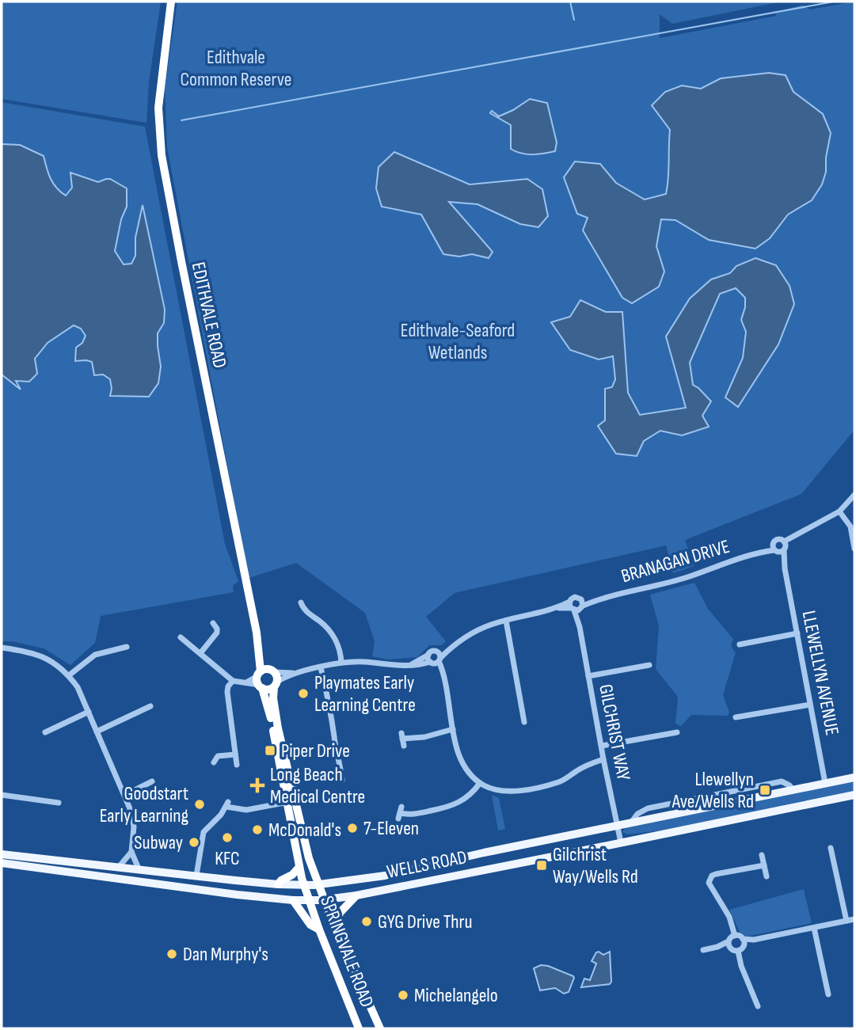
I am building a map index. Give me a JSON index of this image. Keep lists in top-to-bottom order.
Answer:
{
  "streets": {
    "highway": ["EDITHVALE ROAD", "SPRINGVALE ROAD"],
    "main road": ["WELLS ROAD"],
    "street": ["BRANAGAN DRIVE", "LLEWELLYN AVENUE", "GILCHRIST WAY"]
  },
  "crossings": [
    ["EDITHVALE ROAD", "BRANAGAN DRIVE"],
    ["EDITHVALE ROAD", "WELLS ROAD"],
    ["EDITHVALE ROAD", "SPRINGVALE ROAD"],
    ["BRANAGAN DRIVE", "LLEWELLYN AVENUE"],
    ["BRANAGAN DRIVE", "GILCHRIST WAY"],
    ["LLEWELLYN AVENUE", "WELLS ROAD"],
    ["GILCHRIST WAY", "WELLS ROAD"],
    ["WELLS ROAD", "SPRINGVALE ROAD"]
  ],
  "parks": ["Edithvale Common Reserve", "Edithvale-Seaford Wetlands"],
  "places": {
    "other": [
      "Playmates Early Learning Centre",
      "Goodstart Early Learning",
      "7-Eleven",
      "McDonald's",
      "KFC",
      "Subway",
      "GYG Drive Thru",
      "Dan Murphy's",
      "Michelangelo"
    ],
    "transit": ["Piper Drive", "Llewellyn Ave/Wells Rd", "Gilchrist Way/Wells Rd"],
    "health": ["Long Beach Medical Centre"]
  }
}
